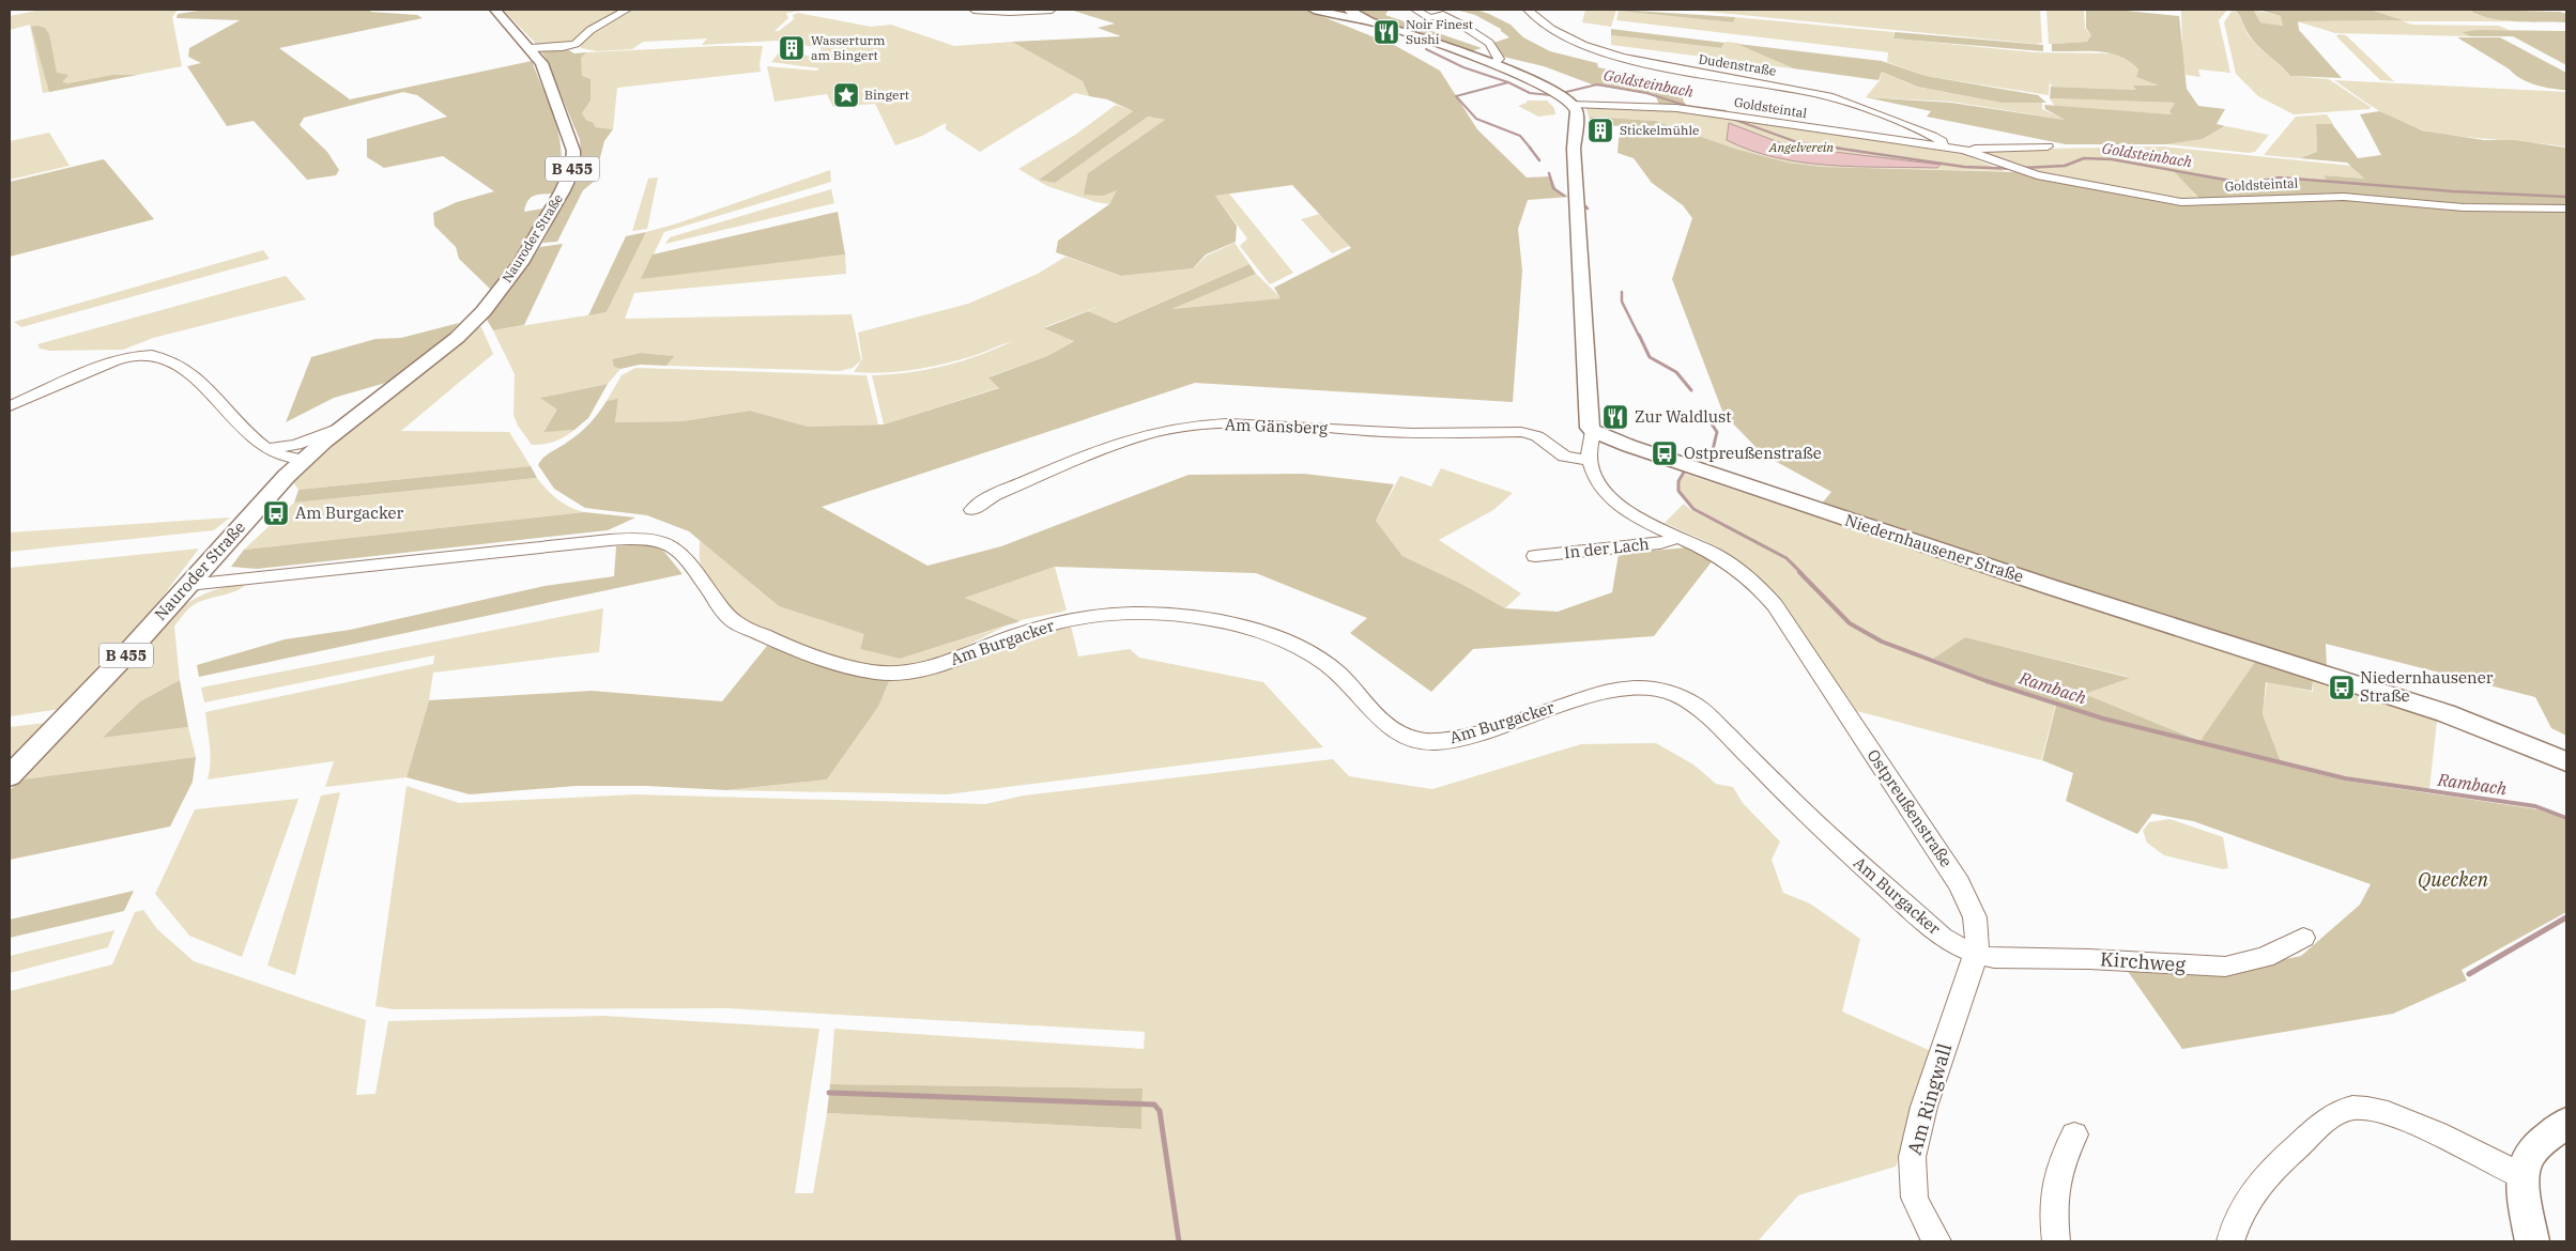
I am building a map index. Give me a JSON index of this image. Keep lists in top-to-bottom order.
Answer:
{
  "streets": {
    "main road": ["B 455", "Nauroder Straße", "Niedernhausener Straße"],
    "street": [
      "Dudenstraße",
      "Goldsteintal",
      "Am Gänsberg",
      "In der Lach",
      "Am Burgacker",
      "Ostpreußenstraße",
      "Kirchweg",
      "Am Ringwall"
    ]
  },
  "crossings": [
    ["Dudenstraße", "Goldsteintal"],
    ["B 455", "Nauroder Straße"],
    ["Nauroder Straße", "Am Burgacker"],
    ["Am Gänsberg", "Ostpreußenstraße"],
    ["In der Lach", "Ostpreußenstraße"],
    ["Am Burgacker", "Ostpreußenstraße"],
    ["Am Burgacker", "Kirchweg"],
    ["Am Burgacker", "Am Ringwall"],
    ["Ostpreußenstraße", "Kirchweg"],
    ["Ostpreußenstraße", "Am Ringwall"],
    ["Kirchweg", "Am Ringwall"]
  ],
  "water": ["Goldsteinbach", "Rambach"],
  "parks": ["Angelverein", "Quecken"],
  "places": {
    "restaurant": ["Noir Finest Sushi", "Zur Waldlust"],
    "building": ["Wasserturm am Bingert", "Stickelmühle"],
    "place": ["Bingert"],
    "bus stop": ["Ostpreußenstraße", "Am Burgacker", "Niedernhausener Straße"]
  }
}
